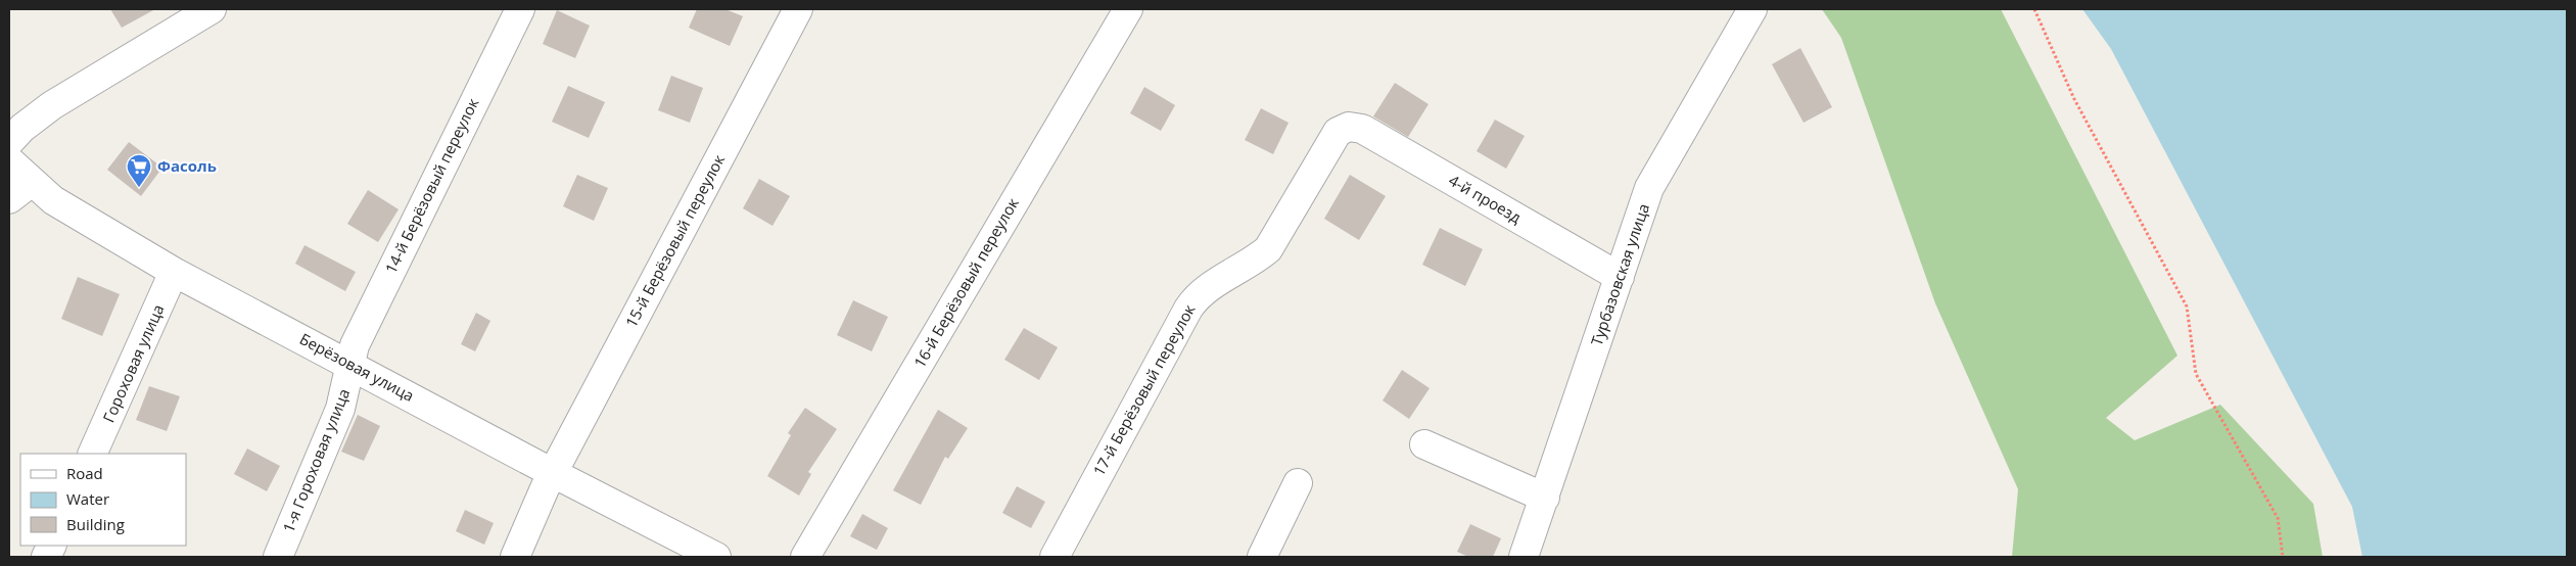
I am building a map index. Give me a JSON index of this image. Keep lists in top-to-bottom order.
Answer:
{
  "streets": {
    "street": [
      "14-й Берёзовый переулок",
      "4-й проезд",
      "15-й Берёзовый переулок",
      "Турбазовская улица",
      "16-й Берёзовый переулок",
      "Гороховая улица",
      "Берёзовая улица",
      "17-й Берёзовый переулок",
      "1-я Гороховая улица"
    ]
  },
  "crossings": [
    ["14-й Берёзовый переулок", "Берёзовая улица"],
    ["14-й Берёзовый переулок", "1-я Гороховая улица"],
    ["4-й проезд", "Турбазовская улица"],
    ["4-й проезд", "17-й Берёзовый переулок"],
    ["15-й Берёзовый переулок", "Берёзовая улица"],
    ["Гороховая улица", "Берёзовая улица"],
    ["Берёзовая улица", "1-я Гороховая улица"]
  ],
  "places": {
    "supermarket": ["Фасоль"]
  },
  "legend": ["Road", "Water", "Building"]
}
